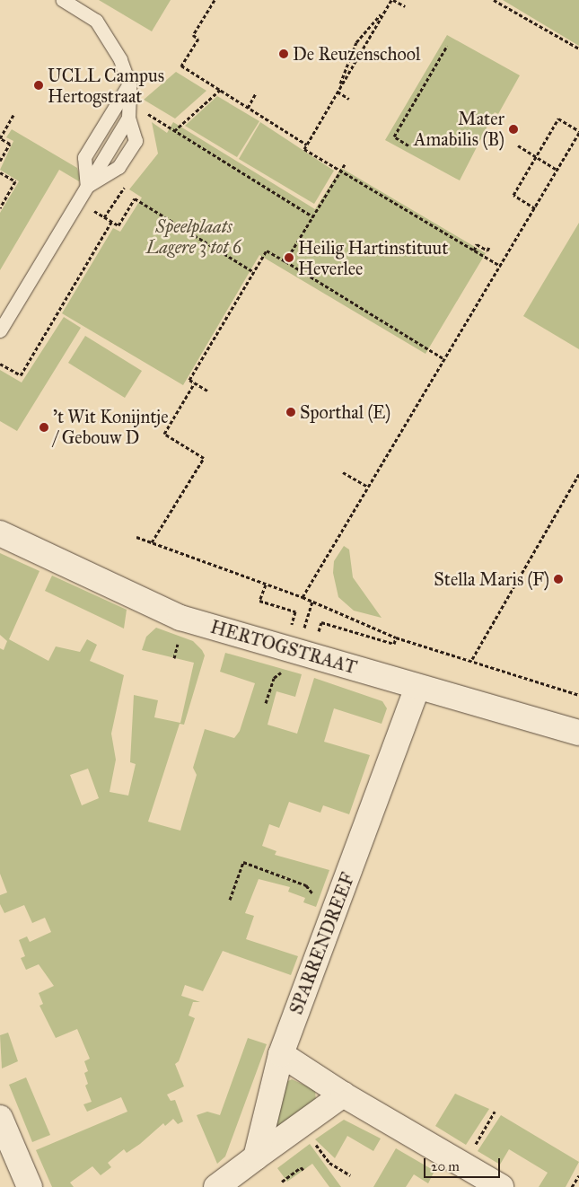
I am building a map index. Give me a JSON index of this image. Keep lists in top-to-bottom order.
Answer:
{
  "streets": {
    "street": ["HERTOGSTRAAT", "SPARRENDREEF"]
  },
  "crossings": [
    ["HERTOGSTRAAT", "SPARRENDREEF"]
  ],
  "parks": ["Speelplaats Lagere 3 tot 6"],
  "places": [
    "De Reuzenschool",
    "UCLL Campus Hertogstraat",
    "Mater Amabilis (B)",
    "Heilig Hartinstituut Heverlee",
    "Sporthal (E)",
    "'t Wit Konijntje / Gebouw D",
    "Stella Maris (F)"
  ],
  "scale_bar": "20 m"
}
